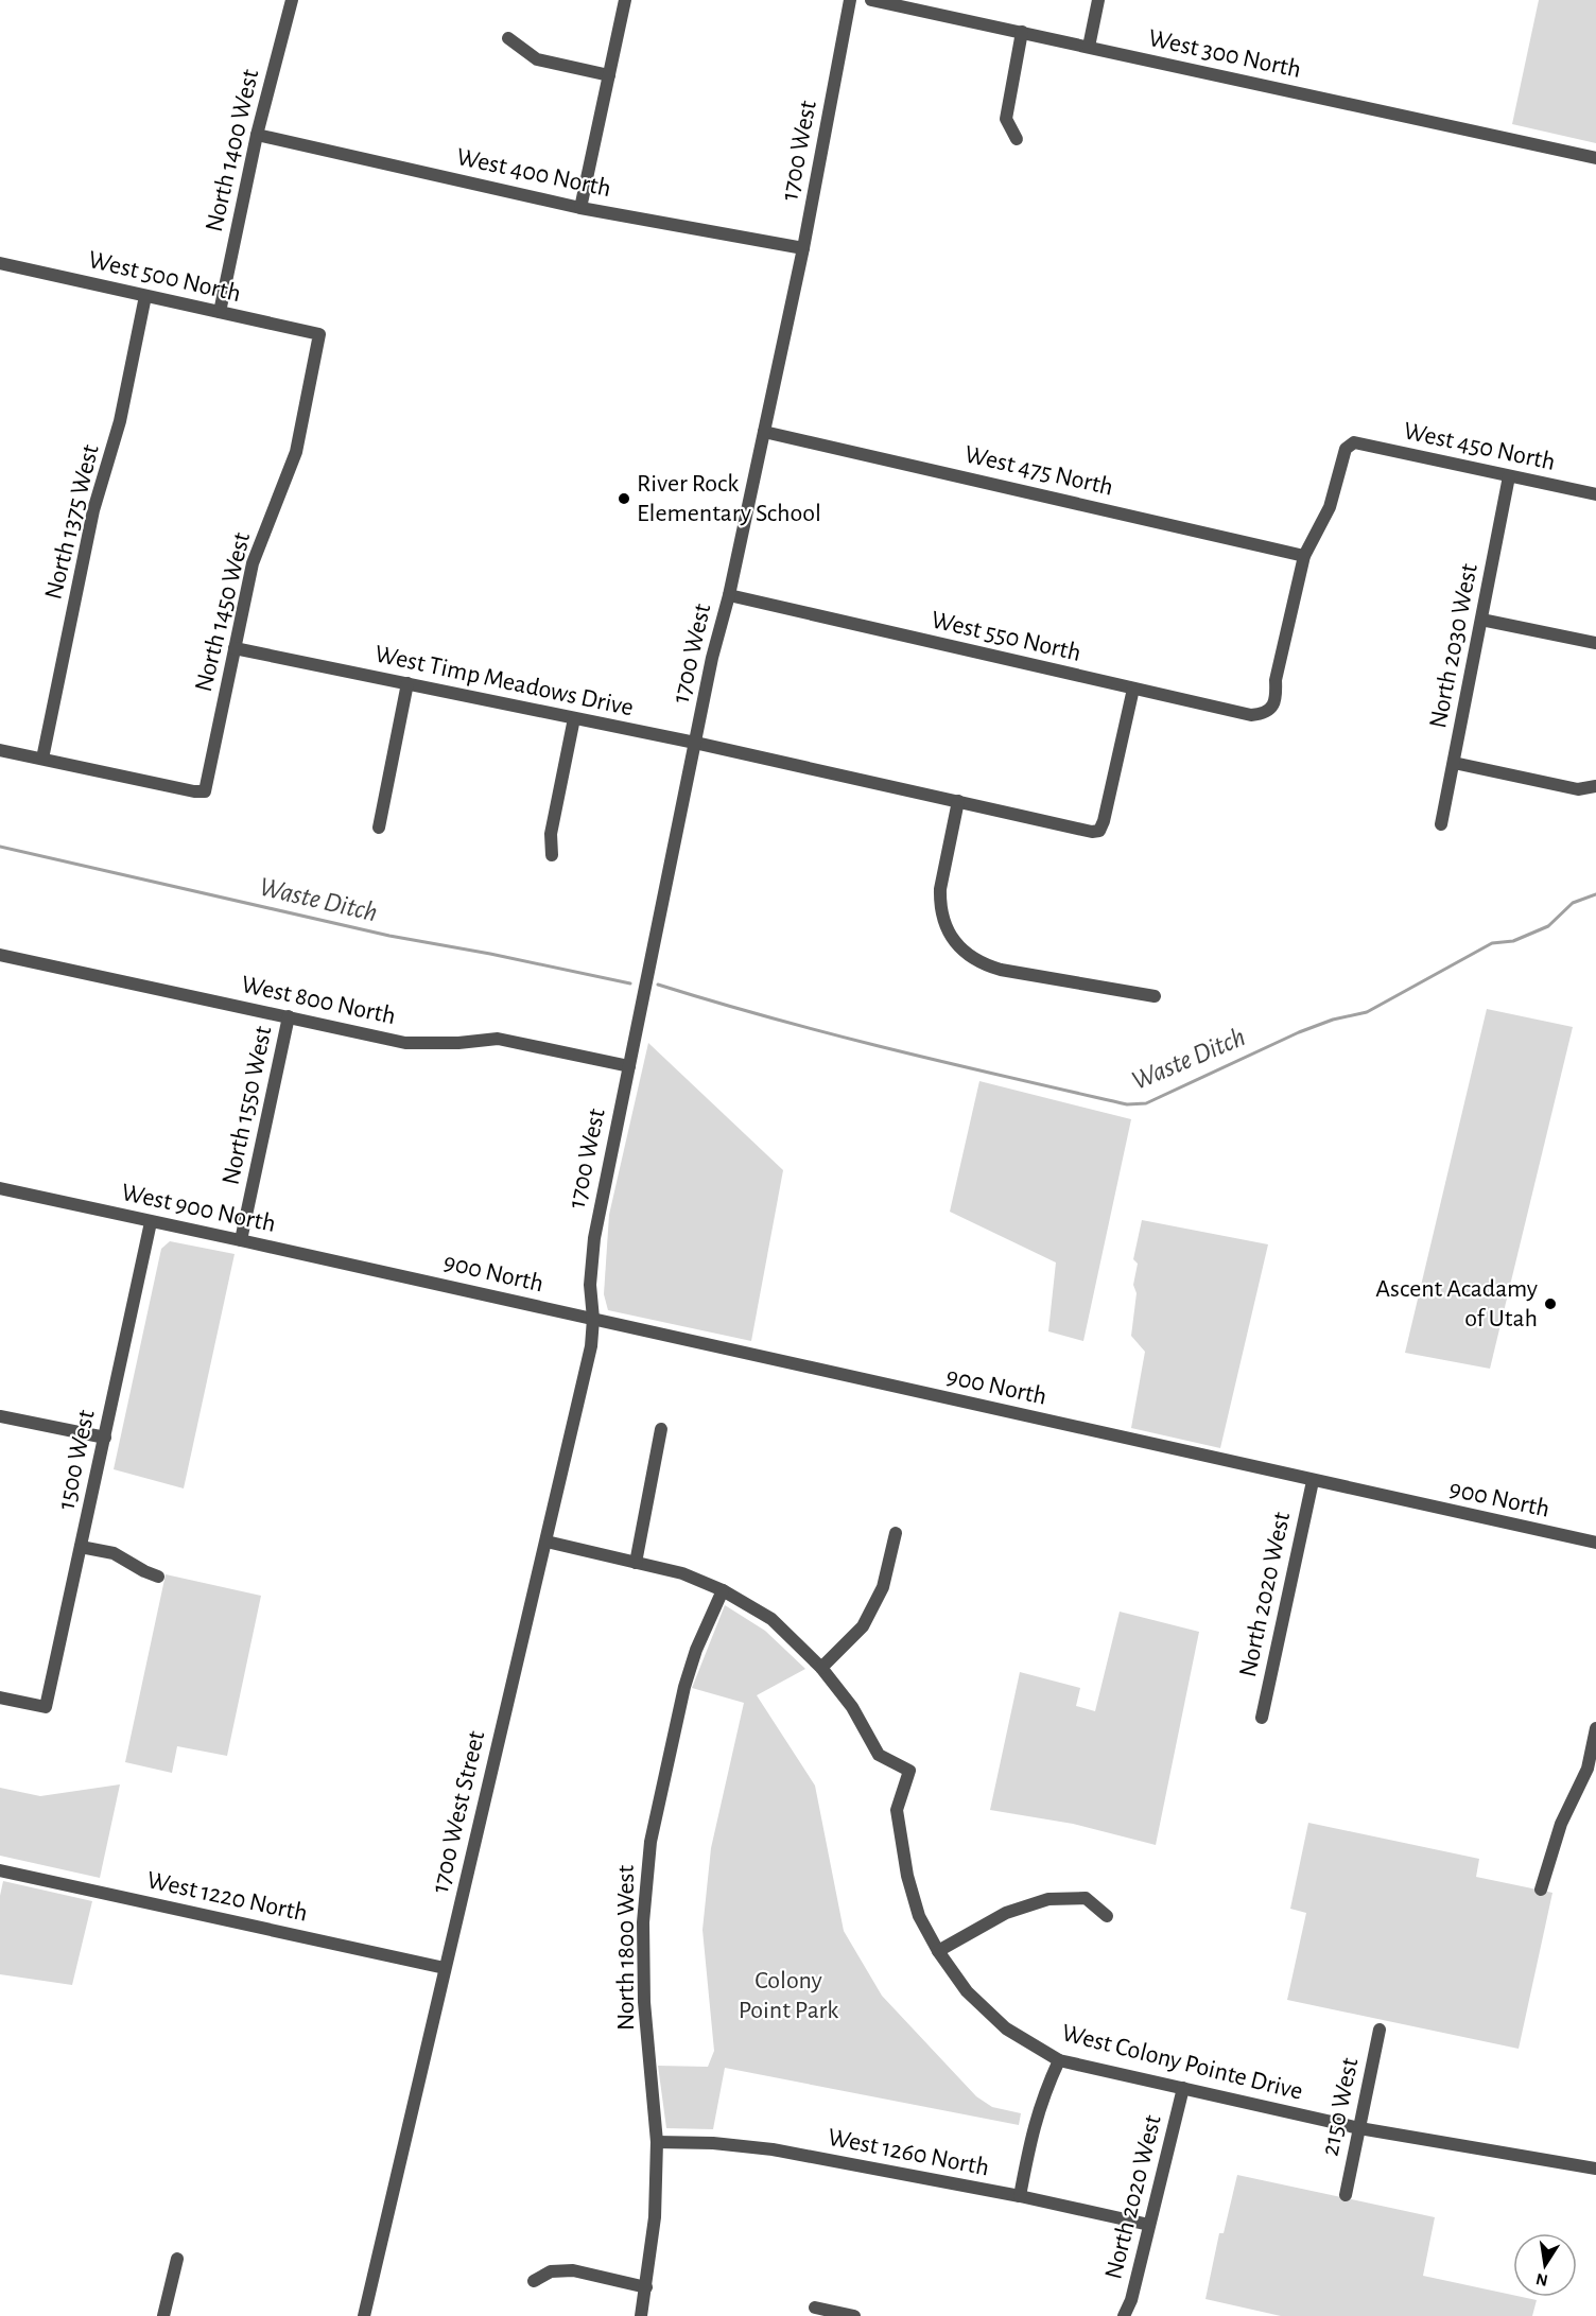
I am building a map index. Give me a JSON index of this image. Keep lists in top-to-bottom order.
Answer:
{
  "streets": {
    "street": [
      "West 300 North",
      "North 1400 West",
      "1700 West",
      "West 400 North",
      "West 500 North",
      "West 450 North",
      "West 475 North",
      "North 1375 West",
      "North 1450 West",
      "West 550 North",
      "North 2030 West",
      "West Timp Meadows Drive",
      "West 800 North",
      "North 1550 West",
      "West 900 North",
      "900 North",
      "1500 West",
      "North 2020 West",
      "1700 West Street",
      "West 1220 North",
      "North 1800 West",
      "West Colony Pointe Drive",
      "2150 West",
      "West 1260 North"
    ]
  },
  "crossings": [
    ["North 1400 West", "West 400 North"],
    ["North 1400 West", "West 500 North"],
    ["1700 West", "West 400 North"],
    ["1700 West", "West 475 North"],
    ["1700 West", "West 550 North"],
    ["1700 West", "West Timp Meadows Drive"],
    ["1700 West", "West 800 North"],
    ["1700 West", "900 North"],
    ["1700 West", "1700 West Street"],
    ["West 500 North", "North 1375 West"],
    ["West 500 North", "North 1450 West"],
    ["West 450 North", "West 475 North"],
    ["West 450 North", "West 550 North"],
    ["West 450 North", "North 2030 West"],
    ["West 475 North", "West 550 North"],
    ["North 1375 West", "North 1450 West"],
    ["North 1450 West", "West Timp Meadows Drive"],
    ["West 550 North", "West Timp Meadows Drive"],
    ["West 800 North", "North 1550 West"],
    ["North 1550 West", "West 900 North"],
    ["West 900 North", "900 North"],
    ["West 900 North", "1500 West"],
    ["900 North", "North 2020 West"],
    ["900 North", "1700 West Street"],
    ["North 2020 West", "West Colony Pointe Drive"],
    ["North 2020 West", "West 1260 North"],
    ["1700 West Street", "West 1220 North"],
    ["1700 West Street", "West Colony Pointe Drive"],
    ["North 1800 West", "West Colony Pointe Drive"],
    ["North 1800 West", "West 1260 North"],
    ["West Colony Pointe Drive", "2150 West"]
  ],
  "water": ["Waste Ditch"],
  "parks": ["Colony Point Park"],
  "places": ["River Rock Elementary School", "Ascent Acadamy of Utah"],
  "north": "bottom"
}
